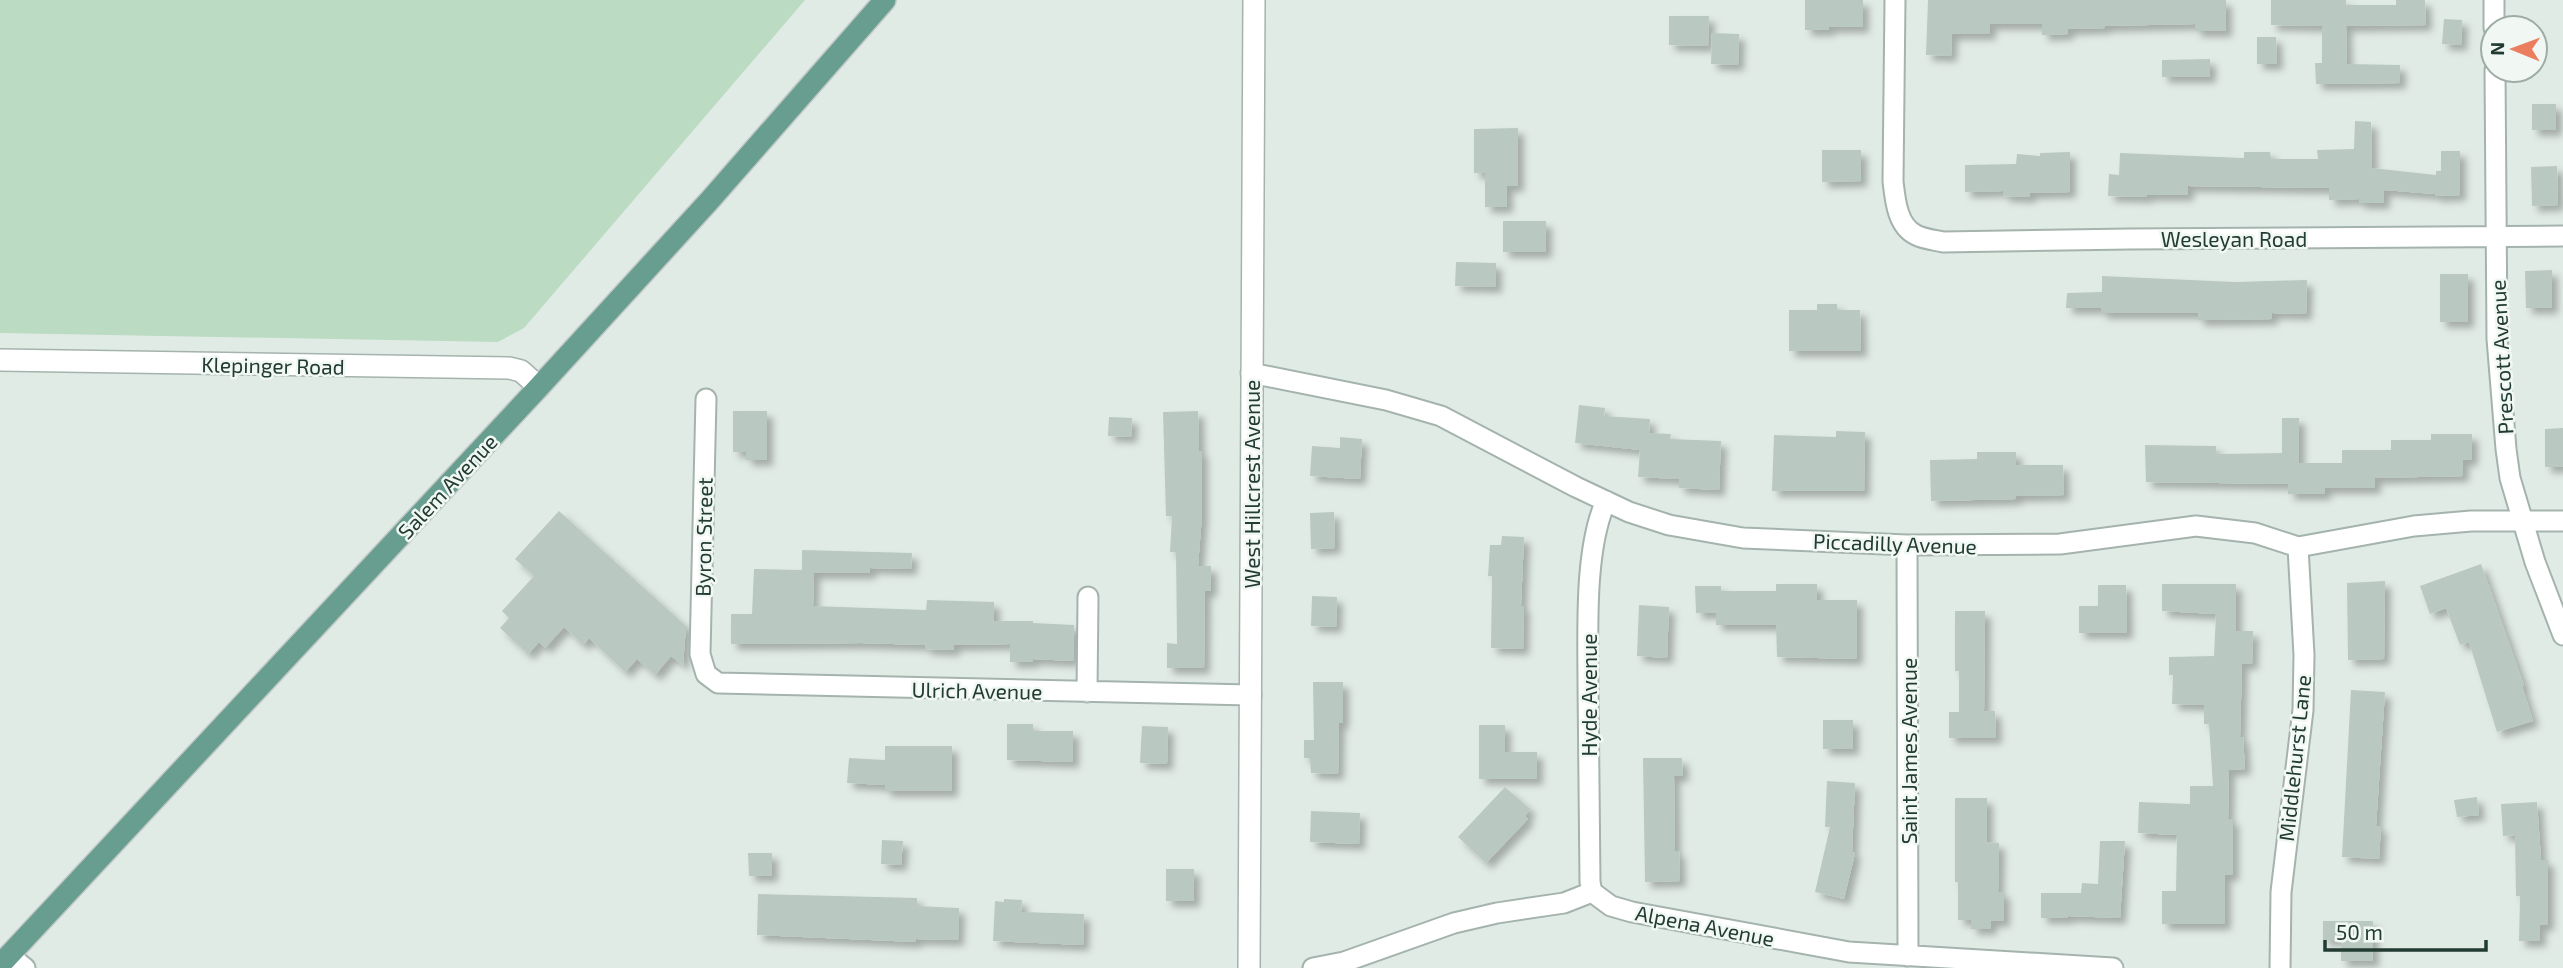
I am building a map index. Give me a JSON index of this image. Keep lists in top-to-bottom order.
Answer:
{
  "streets": {
    "main road": ["Salem Avenue"],
    "street": [
      "Wesleyan Road",
      "Prescott Avenue",
      "Klepinger Road",
      "West Hillcrest Avenue",
      "Byron Street",
      "Piccadilly Avenue",
      "Ulrich Avenue",
      "Hyde Avenue",
      "Saint James Avenue",
      "Middlehurst Lane",
      "Alpena Avenue"
    ]
  },
  "crossings": [
    ["Wesleyan Road", "Prescott Avenue"],
    ["Prescott Avenue", "Piccadilly Avenue"],
    ["Klepinger Road", "Salem Avenue"],
    ["West Hillcrest Avenue", "Piccadilly Avenue"],
    ["West Hillcrest Avenue", "Ulrich Avenue"],
    ["Byron Street", "Ulrich Avenue"],
    ["Piccadilly Avenue", "Hyde Avenue"],
    ["Piccadilly Avenue", "Saint James Avenue"],
    ["Piccadilly Avenue", "Middlehurst Lane"],
    ["Hyde Avenue", "Alpena Avenue"],
    ["Saint James Avenue", "Alpena Avenue"]
  ],
  "scale_bar": "50 m",
  "north": "left"
}
